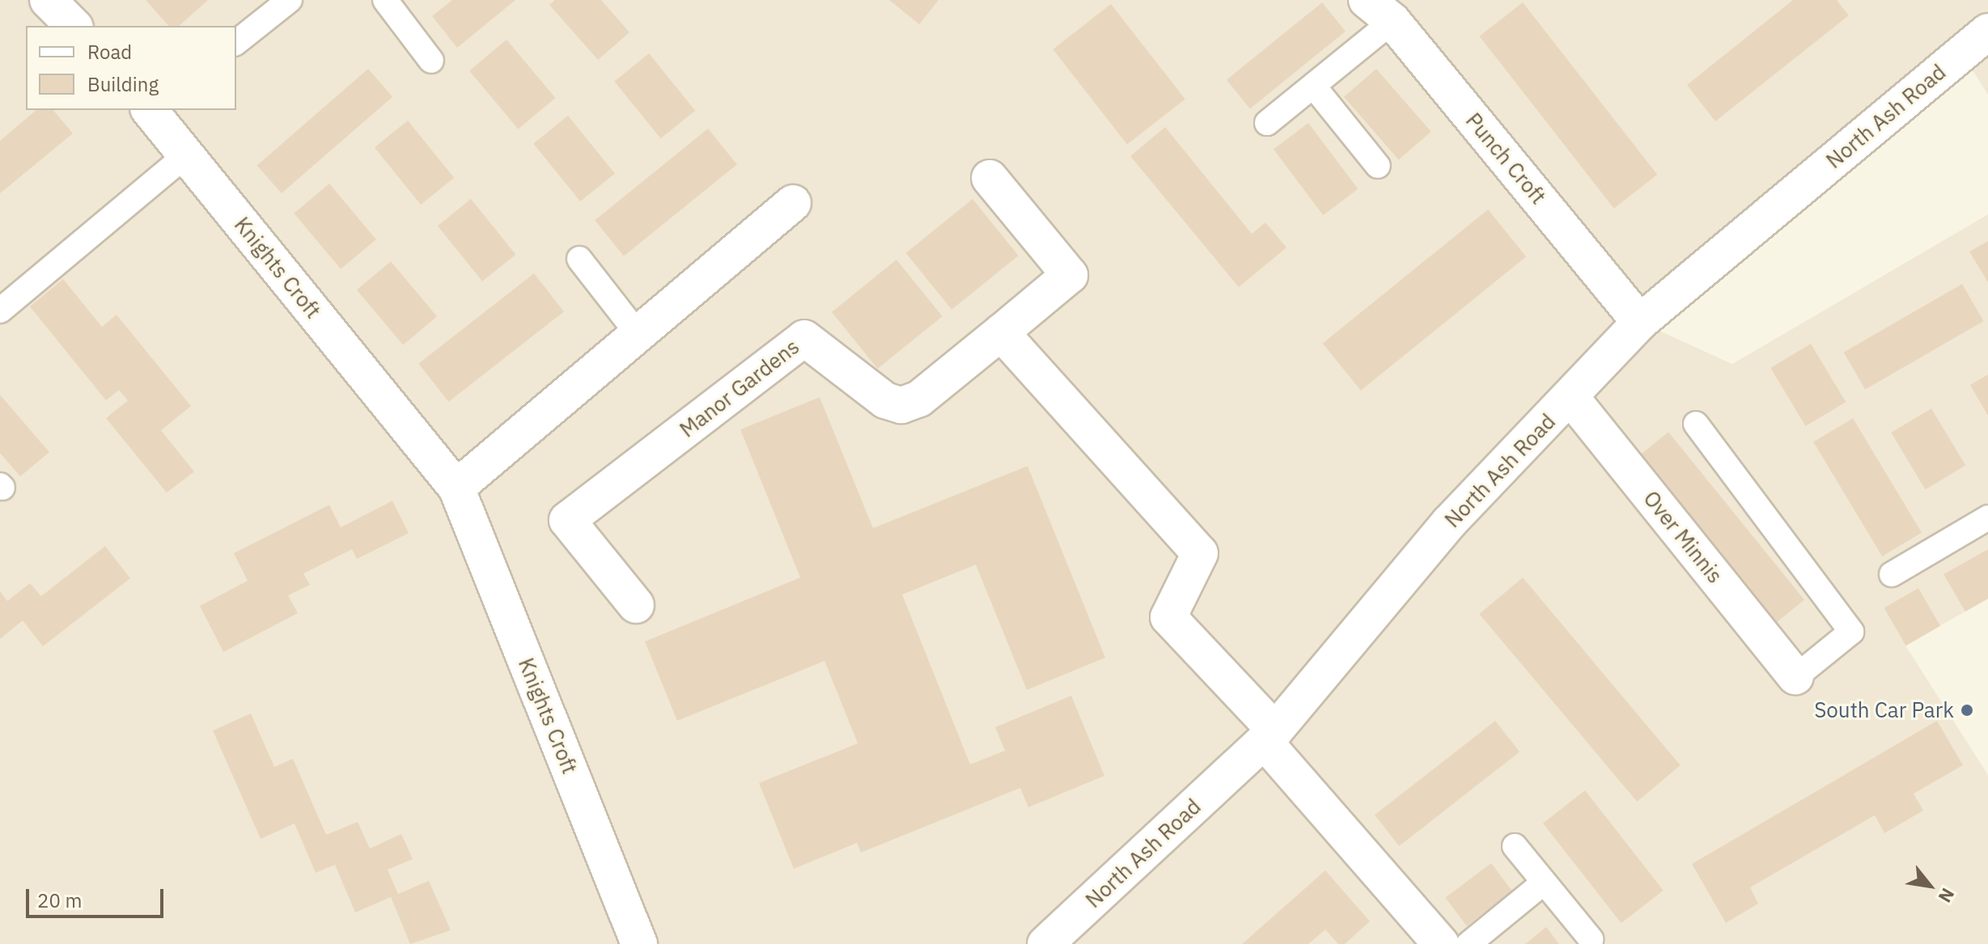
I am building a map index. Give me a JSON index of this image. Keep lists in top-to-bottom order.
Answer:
{
  "streets": {
    "street": [
      "North Ash Road",
      "Punch Croft",
      "Knights Croft",
      "Manor Gardens",
      "Over Minnis"
    ]
  },
  "crossings": [
    ["North Ash Road", "Punch Croft"],
    ["North Ash Road", "Over Minnis"]
  ],
  "places": ["South Car Park"],
  "legend": ["Road", "Building"],
  "scale_bar": "20 m",
  "north": "bottom right"
}
